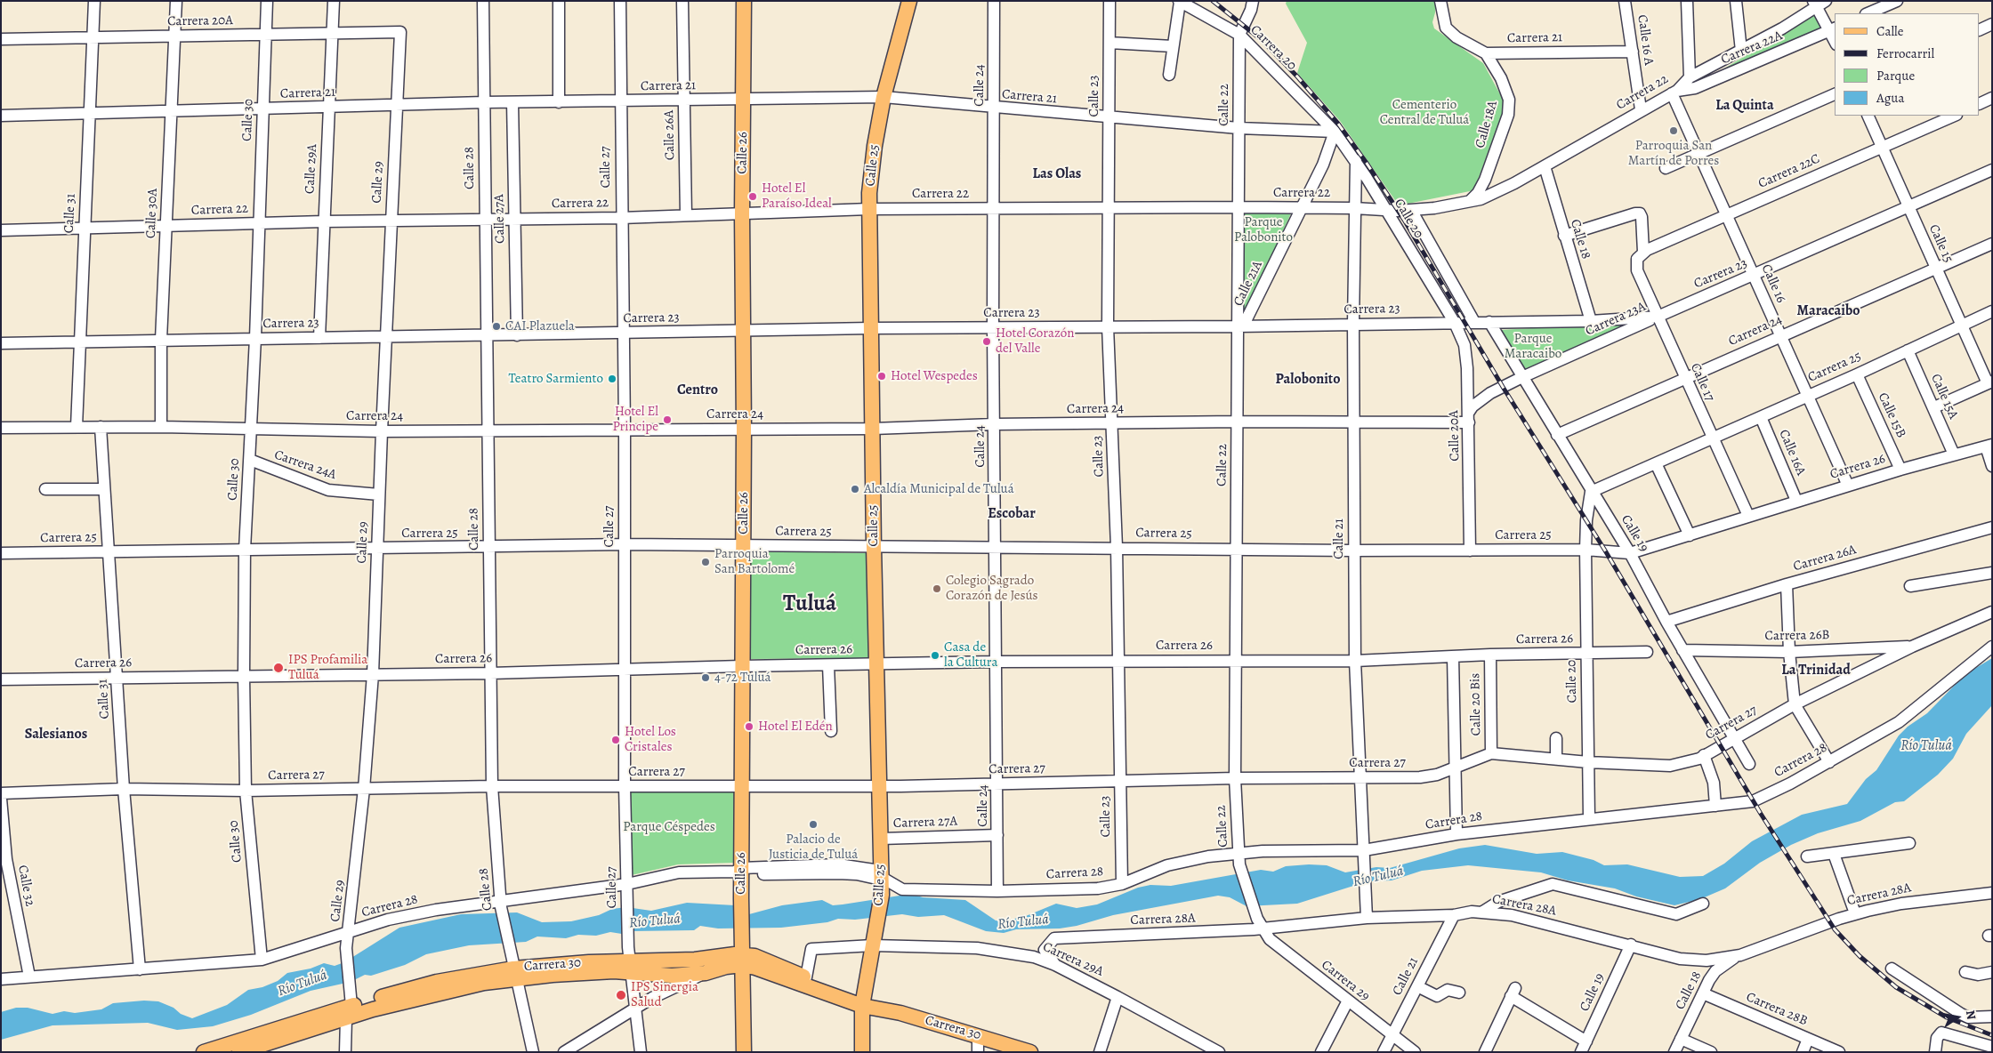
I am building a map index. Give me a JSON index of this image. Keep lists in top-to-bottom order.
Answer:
{
  "streets": {
    "main road": ["Calle 26", "Calle 25", "Carrera 30"],
    "street": [
      "Carrera 20A",
      "Carrera 21",
      "Calle 16 A",
      "Carrera 20",
      "Carrera 22A",
      "Calle 24",
      "Carrera 22",
      "Calle 23",
      "Calle 22",
      "Calle 30",
      "Calle 18A",
      "Calle 26A",
      "Calle 27",
      "Calle 28",
      "Calle 29A",
      "Carrera 22C",
      "Calle 29",
      "Calle 31",
      "Calle 30A",
      "Calle 27A",
      "Calle 20",
      "Calle 18",
      "Calle 15",
      "Carrera 23",
      "Calle 21A",
      "Calle 16",
      "Carrera 23A",
      "Carrera 24",
      "Carrera 25",
      "Calle 17",
      "Calle 15A",
      "Calle 15B",
      "Calle 20A",
      "Calle 16A",
      "Carrera 24A",
      "Carrera 26",
      "Calle 19",
      "Calle 21",
      "Carrera 26A",
      "Carrera 26B",
      "Calle 20 Bis",
      "Carrera 27",
      "Carrera 28",
      "Carrera 27A",
      "Calle 32",
      "Carrera 28A",
      "Carrera 29A",
      "Carrera 29",
      "Carrera 28B"
    ]
  },
  "crossings": [
    ["Carrera 20A", "Calle 30"],
    ["Carrera 20A", "Calle 29A"],
    ["Carrera 20A", "Calle 29"],
    ["Carrera 20A", "Calle 31"],
    ["Carrera 20A", "Calle 30A"],
    ["Carrera 21", "Calle 16 A"],
    ["Carrera 21", "Carrera 20"],
    ["Carrera 21", "Calle 24"],
    ["Carrera 21", "Calle 23"],
    ["Carrera 21", "Calle 22"],
    ["Carrera 21", "Calle 30"],
    ["Carrera 21", "Calle 18A"],
    ["Carrera 21", "Calle 26A"],
    ["Carrera 21", "Calle 26"],
    ["Carrera 21", "Calle 25"],
    ["Carrera 21", "Calle 27"],
    ["Carrera 21", "Calle 28"],
    ["Carrera 21", "Calle 29A"],
    ["Carrera 21", "Calle 29"],
    ["Carrera 21", "Calle 31"],
    ["Carrera 21", "Calle 30A"],
    ["Carrera 21", "Calle 27A"],
    ["Carrera 21", "Calle 20"],
    ["Carrera 21", "Calle 21A"],
    ["Calle 16 A", "Carrera 22"],
    ["Carrera 20", "Calle 22"],
    ["Carrera 20", "Calle 20"],
    ["Carrera 20", "Calle 21A"],
    ["Carrera 22A", "Carrera 22"],
    ["Carrera 22A", "Calle 16"],
    ["Calle 24", "Carrera 22"],
    ["Calle 24", "Carrera 23"],
    ["Calle 24", "Carrera 24"],
    ["Calle 24", "Carrera 25"],
    ["Calle 24", "Carrera 26"],
    ["Calle 24", "Carrera 27"],
    ["Calle 24", "Carrera 28"],
    ["Calle 24", "Carrera 27A"],
    ["Carrera 22", "Calle 23"],
    ["Carrera 22", "Calle 22"],
    ["Carrera 22", "Calle 30"],
    ["Carrera 22", "Calle 18A"],
    ["Carrera 22", "Calle 26A"],
    ["Carrera 22", "Calle 26"],
    ["Carrera 22", "Calle 25"],
    ["Carrera 22", "Calle 27"],
    ["Carrera 22", "Calle 28"],
    ["Carrera 22", "Calle 29A"],
    ["Carrera 22", "Calle 29"],
    ["Carrera 22", "Calle 31"],
    ["Carrera 22", "Calle 30A"],
    ["Carrera 22", "Calle 27A"],
    ["Carrera 22", "Calle 20"],
    ["Carrera 22", "Calle 18"],
    ["Carrera 22", "Calle 21A"],
    ["Carrera 22", "Calle 16"],
    ["Carrera 22", "Calle 21"],
    ["Calle 23", "Carrera 23"],
    ["Calle 23", "Carrera 24"],
    ["Calle 23", "Carrera 25"],
    ["Calle 23", "Carrera 26"],
    ["Calle 23", "Carrera 27"],
    ["Calle 23", "Carrera 28"],
    ["Calle 22", "Carrera 23"],
    ["Calle 22", "Calle 21A"],
    ["Calle 22", "Carrera 24"],
    ["Calle 22", "Carrera 25"],
    ["Calle 22", "Carrera 26"],
    ["Calle 22", "Carrera 27"],
    ["Calle 22", "Carrera 28"],
    ["Calle 22", "Carrera 28A"],
    ["Calle 22", "Carrera 29"],
    ["Calle 30", "Carrera 23"],
    ["Calle 30", "Carrera 24"],
    ["Calle 30", "Carrera 25"],
    ["Calle 30", "Carrera 24A"],
    ["Calle 30", "Carrera 26"],
    ["Calle 30", "Carrera 27"],
    ["Calle 30", "Carrera 28"],
    ["Calle 26", "Carrera 23"],
    ["Calle 26", "Carrera 24"],
    ["Calle 26", "Carrera 25"],
    ["Calle 26", "Carrera 26"],
    ["Calle 26", "Carrera 27"],
    ["Calle 26", "Carrera 28"],
    ["Calle 26", "Carrera 30"],
    ["Calle 25", "Carrera 23"],
    ["Calle 25", "Carrera 24"],
    ["Calle 25", "Carrera 25"],
    ["Calle 25", "Carrera 26"],
    ["Calle 25", "Carrera 27"],
    ["Calle 25", "Carrera 28"],
    ["Calle 25", "Carrera 27A"],
    ["Calle 25", "Carrera 29A"],
    ["Calle 25", "Carrera 30"],
    ["Calle 27", "Carrera 23"],
    ["Calle 27", "Carrera 24"],
    ["Calle 27", "Carrera 25"],
    ["Calle 27", "Carrera 26"],
    ["Calle 27", "Carrera 27"],
    ["Calle 27", "Carrera 28"],
    ["Calle 27", "Carrera 30"],
    ["Calle 28", "Carrera 23"],
    ["Calle 28", "Carrera 24"],
    ["Calle 28", "Carrera 25"],
    ["Calle 28", "Carrera 26"],
    ["Calle 28", "Carrera 27"],
    ["Calle 28", "Carrera 28"],
    ["Calle 28", "Carrera 30"],
    ["Calle 29A", "Carrera 23"],
    ["Carrera 22C", "Calle 15"],
    ["Carrera 22C", "Calle 16"],
    ["Carrera 22C", "Calle 17"],
    ["Calle 29", "Carrera 23"],
    ["Calle 29", "Carrera 24"],
    ["Calle 29", "Carrera 25"],
    ["Calle 29", "Carrera 24A"],
    ["Calle 29", "Carrera 26"],
    ["Calle 29", "Carrera 27"],
    ["Calle 29", "Carrera 28"],
    ["Calle 29", "Carrera 30"],
    ["Calle 31", "Carrera 23"],
    ["Calle 31", "Carrera 24"],
    ["Calle 31", "Carrera 25"],
    ["Calle 31", "Carrera 26"],
    ["Calle 31", "Carrera 27"],
    ["Calle 31", "Carrera 28"],
    ["Calle 30A", "Carrera 23"],
    ["Calle 30A", "Carrera 24"],
    ["Calle 27A", "Carrera 23"],
    ["Calle 20", "Carrera 23"],
    ["Calle 20", "Calle 21A"],
    ["Calle 20", "Carrera 25"],
    ["Calle 20", "Calle 20A"],
    ["Calle 20", "Carrera 26"],
    ["Calle 20", "Calle 19"],
    ["Calle 20", "Calle 21"],
    ["Calle 20", "Carrera 27"],
    ["Calle 20", "Carrera 28"],
    ["Calle 18", "Carrera 23"],
    ["Calle 18", "Calle 17"],
    ["Calle 18", "Carrera 28A"],
    ["Calle 18", "Carrera 28B"],
    ["Calle 15", "Carrera 23"],
    ["Calle 15", "Carrera 24"],
    ["Calle 15", "Carrera 25"],
    ["Carrera 23", "Calle 21A"],
    ["Carrera 23", "Calle 16"],
    ["Carrera 23", "Carrera 23A"],
    ["Carrera 23", "Calle 17"],
    ["Carrera 23", "Calle 20A"],
    ["Carrera 23", "Calle 19"],
    ["Carrera 23", "Calle 21"],
    ["Calle 16", "Carrera 24"],
    ["Calle 16", "Carrera 25"],
    ["Calle 16", "Carrera 26"],
    ["Carrera 23A", "Carrera 24"],
    ["Carrera 23A", "Calle 17"],
    ["Carrera 23A", "Calle 20A"],
    ["Carrera 23A", "Calle 19"],
    ["Carrera 24", "Calle 17"],
    ["Carrera 24", "Calle 20A"],
    ["Carrera 24", "Calle 19"],
    ["Carrera 24", "Calle 21"],
    ["Carrera 25", "Calle 17"],
    ["Carrera 25", "Calle 15A"],
    ["Carrera 25", "Calle 15B"],
    ["Carrera 25", "Calle 20A"],
    ["Carrera 25", "Calle 16A"],
    ["Carrera 25", "Carrera 26"],
    ["Carrera 25", "Calle 19"],
    ["Carrera 25", "Calle 21"],
    ["Calle 17", "Carrera 26"],
    ["Calle 15A", "Carrera 26"],
    ["Calle 15B", "Carrera 26"],
    ["Calle 16A", "Carrera 26"],
    ["Carrera 26", "Calle 19"],
    ["Carrera 26", "Calle 21"],
    ["Carrera 26", "Calle 20 Bis"],
    ["Calle 19", "Carrera 26A"],
    ["Calle 19", "Carrera 26B"],
    ["Calle 19", "Carrera 27"],
    ["Calle 19", "Carrera 28A"],
    ["Calle 21", "Carrera 27"],
    ["Calle 21", "Carrera 28"],
    ["Calle 21", "Carrera 28A"],
    ["Calle 21", "Carrera 29"],
    ["Carrera 26B", "Carrera 27"],
    ["Calle 20 Bis", "Carrera 27"],
    ["Carrera 28", "Calle 32"],
    ["Carrera 28A", "Carrera 29A"],
    ["Carrera 28A", "Carrera 29"]
  ],
  "districts": [
    "La Quinta",
    "Las Olas",
    "Maracaibo",
    "Palobonito",
    "Centro",
    "Escobar",
    "Tuluá",
    "La Trinidad",
    "Salesianos"
  ],
  "water": ["Río Tuluá"],
  "parks": [
    "Cementerio Central de Tuluá",
    "Parque Palobonito",
    "Parque Maracaibo",
    "Parque Céspedes"
  ],
  "places": [
    "Parroquia San Martín de Porres",
    "Hotel El Paraíso Ideal",
    "CAI Plazuela",
    "Hotel Corazón del Valle",
    "Hotel Wespedes",
    "Teatro Sarmiento",
    "Hotel El Principe",
    "Alcaldía Municipal de Tuluá",
    "Parroquia San Bartolomé",
    "Colegio Sagrado Corazón de Jesús",
    "Casa de la Cultura",
    "IPS Profamilia Tuluá",
    "4-72 Tuluá",
    "Hotel El Edén",
    "Hotel Los Cristales",
    "Palacio de Justicia de Tuluá",
    "IPS Sinergia Salud"
  ],
  "legend": [
    "Calle",
    "Ferrocarril",
    "Parque",
    "Agua"
  ],
  "north": "right"
}
